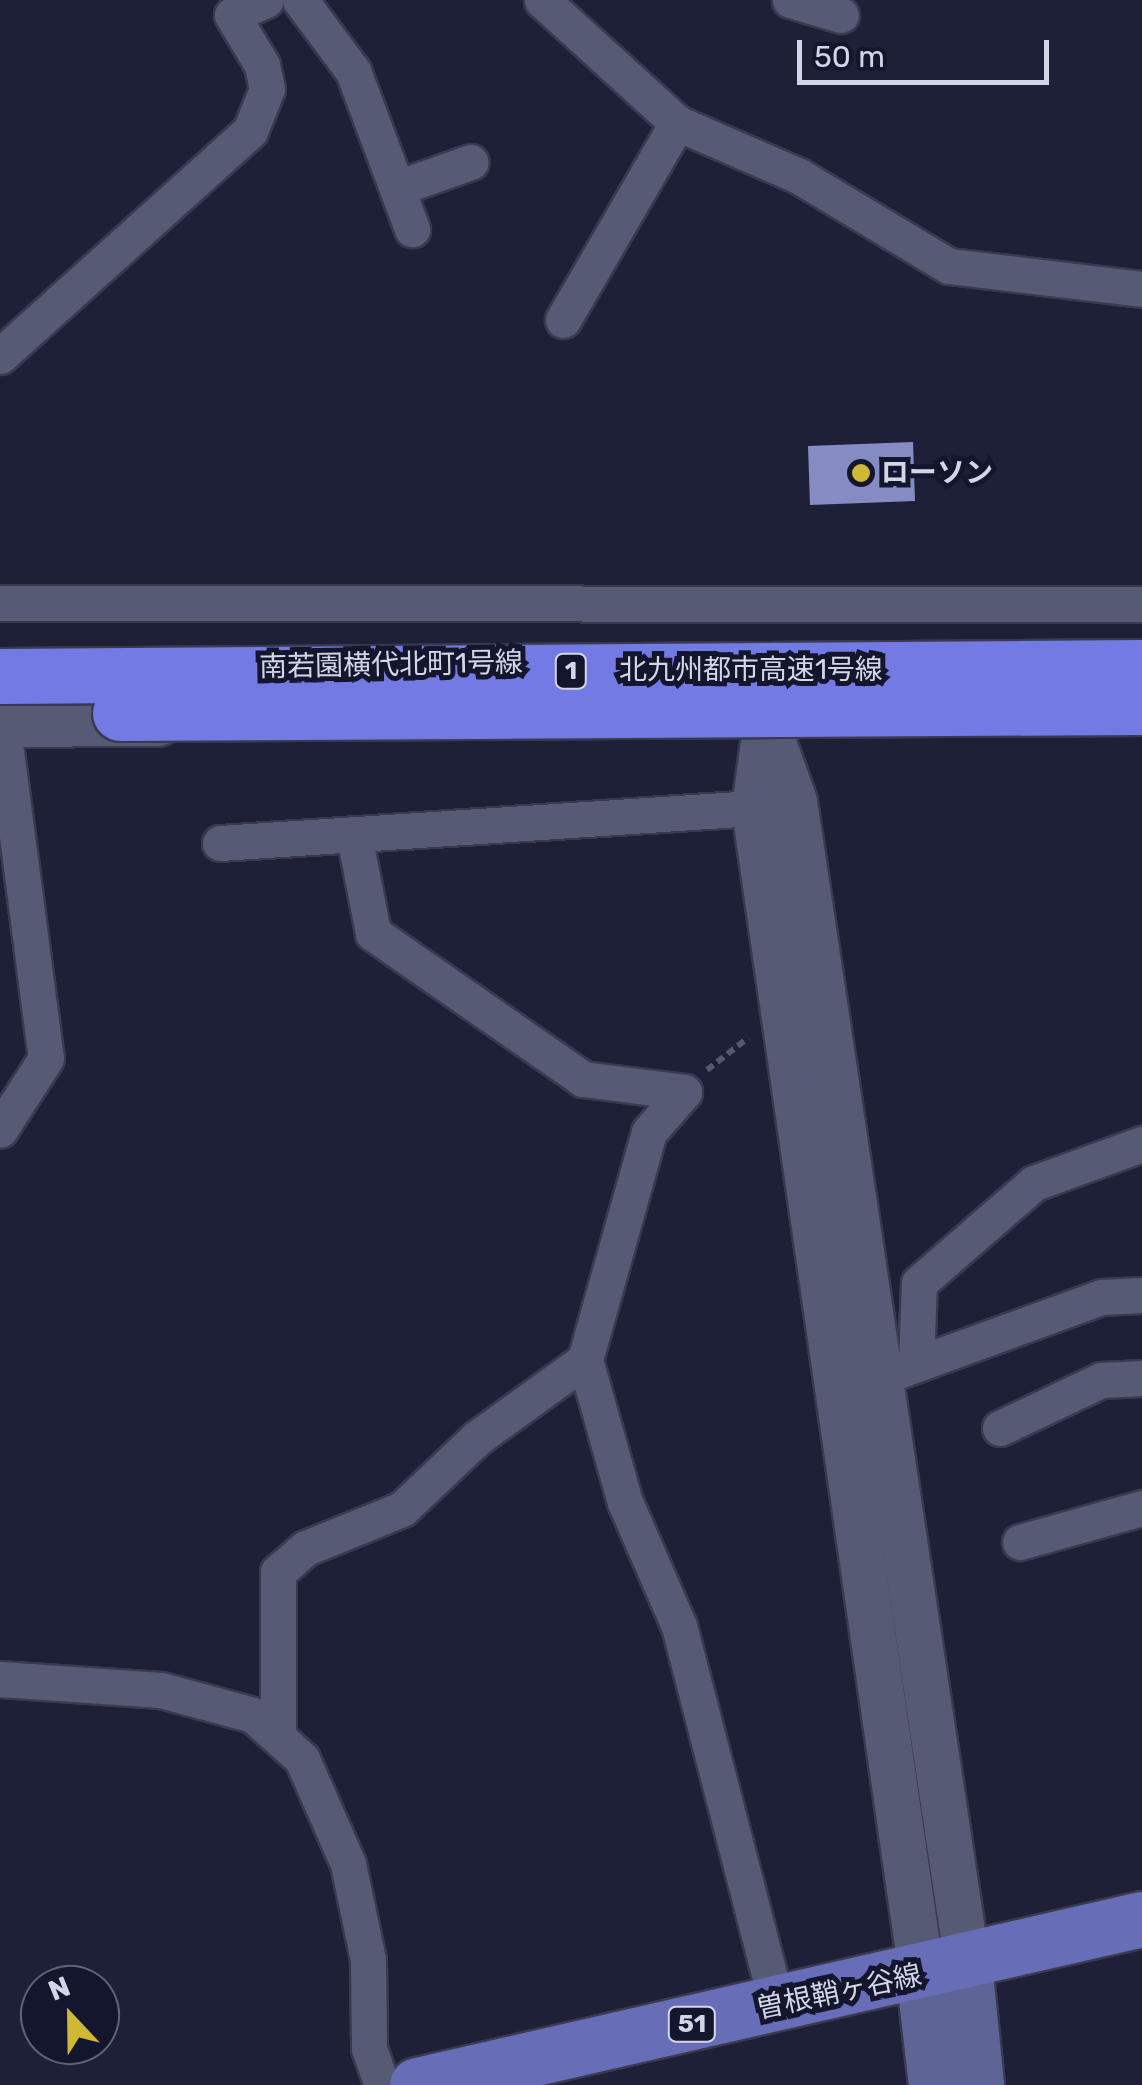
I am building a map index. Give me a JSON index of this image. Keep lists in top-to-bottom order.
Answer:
{
  "streets": {
    "highway": ["北九州都市高速1号線", "1"],
    "main road": ["曽根鞘ヶ谷線", "51"],
    "street": ["南若園横代北町1号線"]
  },
  "crossings": [
    ["南若園横代北町1号線", "北九州都市高速1号線"]
  ],
  "places": ["ローソン"],
  "scale_bar": "50 m",
  "north": "top"
}
